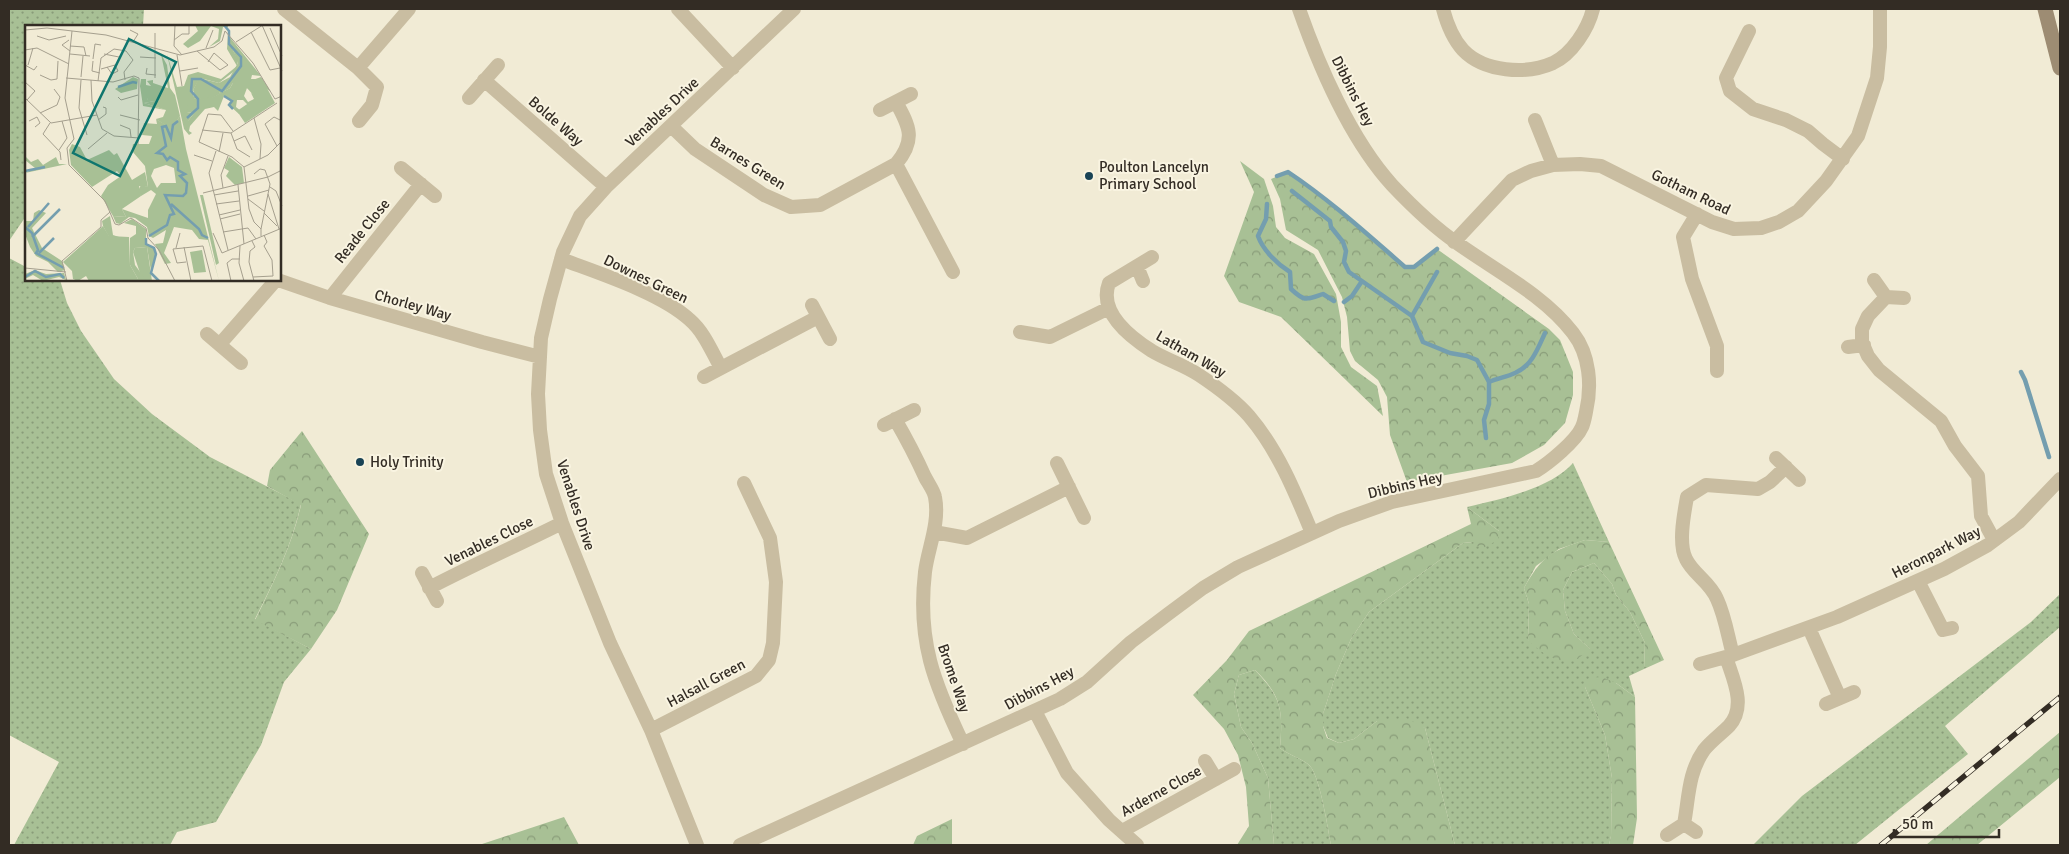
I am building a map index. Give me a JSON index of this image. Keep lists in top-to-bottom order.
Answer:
{
  "streets": {
    "street": [
      "Dibbins Hey",
      "Venables Drive",
      "Bolde Way",
      "Barnes Green",
      "Gotham Road",
      "Reade Close",
      "Downes Green",
      "Chorley Way",
      "Latham Way",
      "Venables Close",
      "Heronpark Way",
      "Brome Way",
      "Halsall Green",
      "Arderne Close"
    ]
  },
  "crossings": [
    ["Dibbins Hey", "Gotham Road"],
    ["Dibbins Hey", "Latham Way"],
    ["Dibbins Hey", "Brome Way"],
    ["Venables Drive", "Bolde Way"],
    ["Venables Drive", "Barnes Green"],
    ["Venables Drive", "Downes Green"],
    ["Venables Drive", "Chorley Way"],
    ["Venables Drive", "Venables Close"],
    ["Venables Drive", "Halsall Green"],
    ["Reade Close", "Chorley Way"]
  ],
  "places": ["Poulton Lancelyn Primary School", "Holy Trinity"],
  "scale_bar": "50 m"
}
